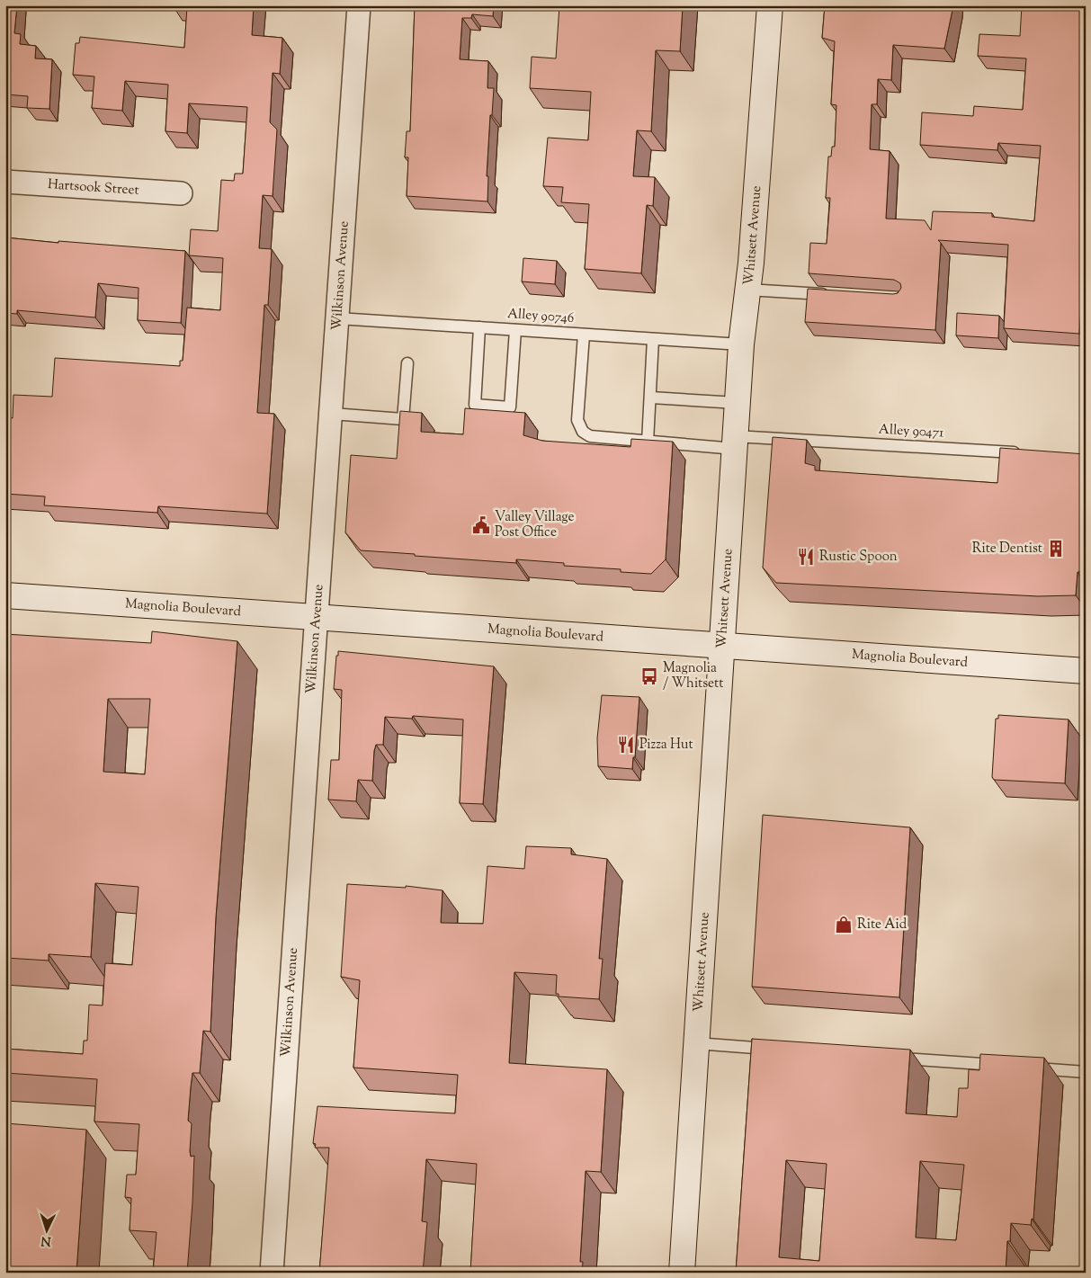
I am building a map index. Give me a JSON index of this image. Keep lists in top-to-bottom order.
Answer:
{
  "streets": {
    "main road": ["Whitsett Avenue", "Magnolia Boulevard"],
    "street": ["Hartsook Street", "Wilkinson Avenue"],
    "lane": ["Alley 90746", "Alley 90471"]
  },
  "crossings": [
    ["Whitsett Avenue", "Alley 90746"],
    ["Whitsett Avenue", "Alley 90471"],
    ["Whitsett Avenue", "Magnolia Boulevard"],
    ["Wilkinson Avenue", "Alley 90746"],
    ["Wilkinson Avenue", "Magnolia Boulevard"],
    ["Alley 90746", "Alley 90471"]
  ],
  "places": {
    "public building": ["Valley Village Post Office"],
    "building": ["Rite Dentist"],
    "restaurant": ["Rustic Spoon", "Pizza Hut"],
    "bus stop": ["Magnolia / Whitsett"],
    "shop": ["Rite Aid"]
  },
  "north": "bottom"
}
